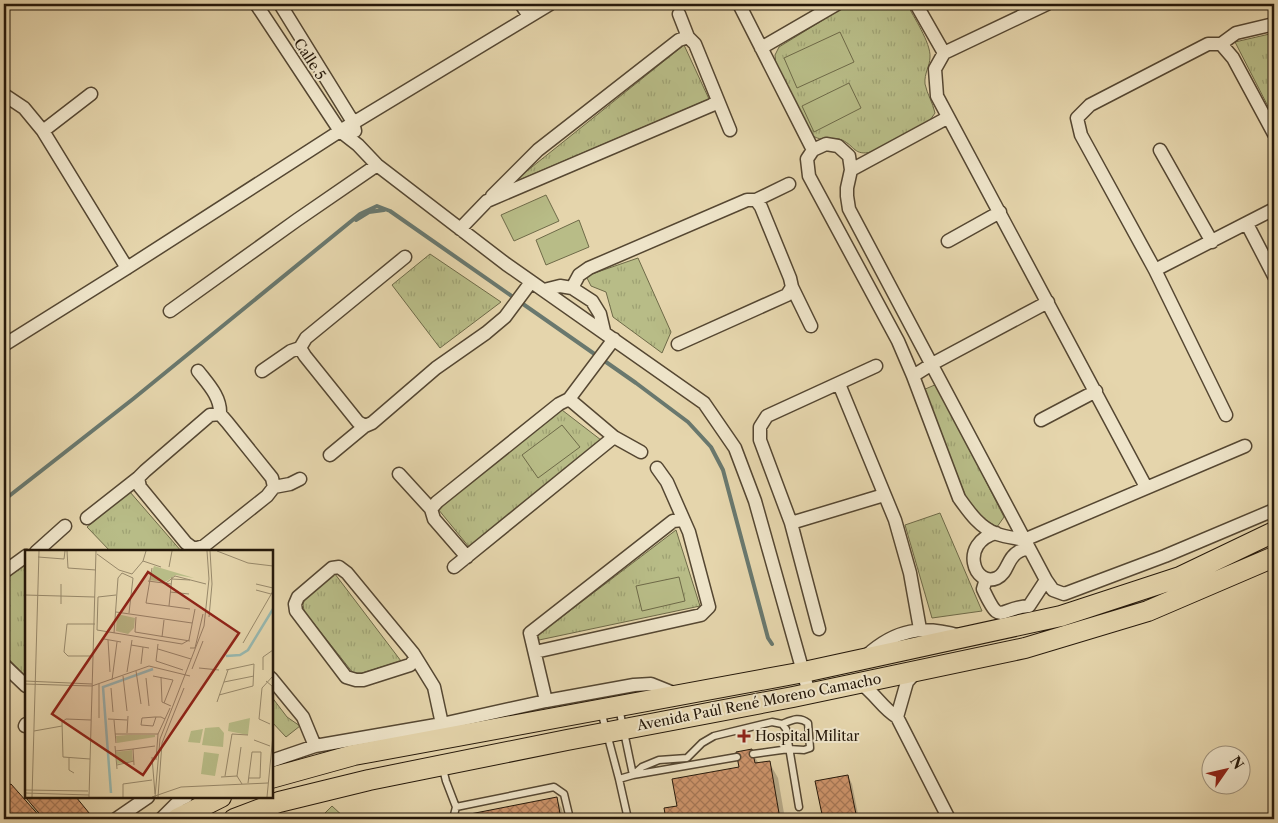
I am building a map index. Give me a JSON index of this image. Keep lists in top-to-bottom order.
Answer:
{
  "streets": {
    "main road": ["Avenida Paúl René Moreno Camacho"],
    "street": ["Calle 5"]
  },
  "crossings": [
    ["Calle 5", "Avenida Paúl René Moreno Camacho"]
  ],
  "places": {
    "health": ["Hospital Militar"]
  },
  "north": "top right"
}
